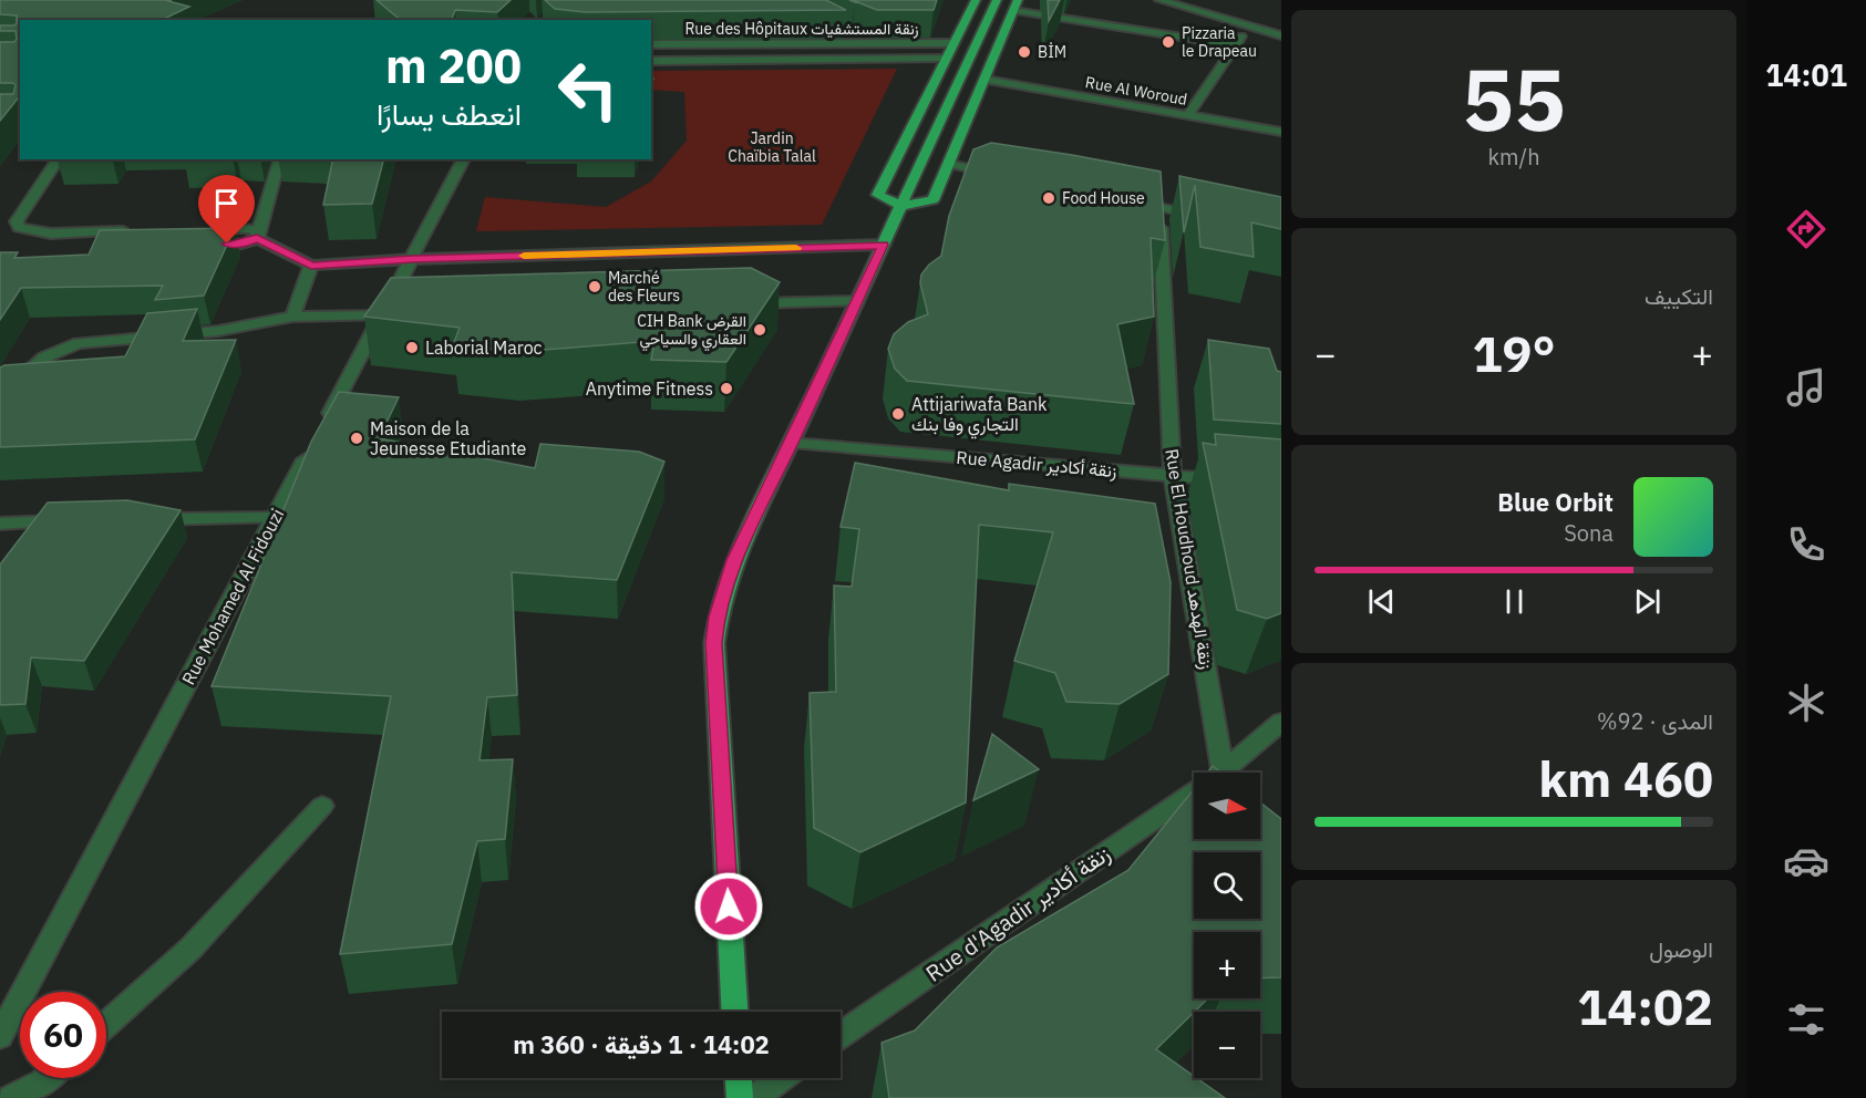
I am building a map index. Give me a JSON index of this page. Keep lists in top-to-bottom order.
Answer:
{
  "streets": {
    "street": [
      "Rue des Hôpitaux زنقة المستشفيات",
      "Rue Al Woroud",
      "Rue Agadir زنقة أكادير",
      "Rue El Houdhoud زنقة الهدهد",
      "Rue Mohamed Al Fidouzi",
      "Rue d'Agadir زنقة أكادير"
    ]
  },
  "crossings": [
    ["Rue Agadir زنقة أكادير", "Rue El Houdhoud زنقة الهدهد"]
  ],
  "parks": ["Jardin Chaïbia Talal"],
  "places": [
    "Pizzaria le Drapeau",
    "BİM",
    "Food House",
    "Marché des Fleurs",
    "CIH Bank القرض العقاري والسياحي",
    "Laborial Maroc",
    "Anytime Fitness",
    "Attijariwafa Bank التجاري وفا بنك",
    "Maison de la Jeunesse Etudiante"
  ],
  "north": "right",
  "page": {
    "tabs": "14:01",
    "tile": [
      ["55", "km/h"],
      "التكييف",
      ["المدى · 92%", "460 km"],
      ["الوصول", "14:02"]
    ],
    "turn": ["200 m", "انعطف يسارًا"],
    "heat": ["−", "19°", "+"],
    "song": ["Blue Orbit", "Sona"],
    "map_buttons": ["+", "−"],
    "limit": "60",
    "trip": "14:02 · 1 دقيقة · 360 m"
  }
}
